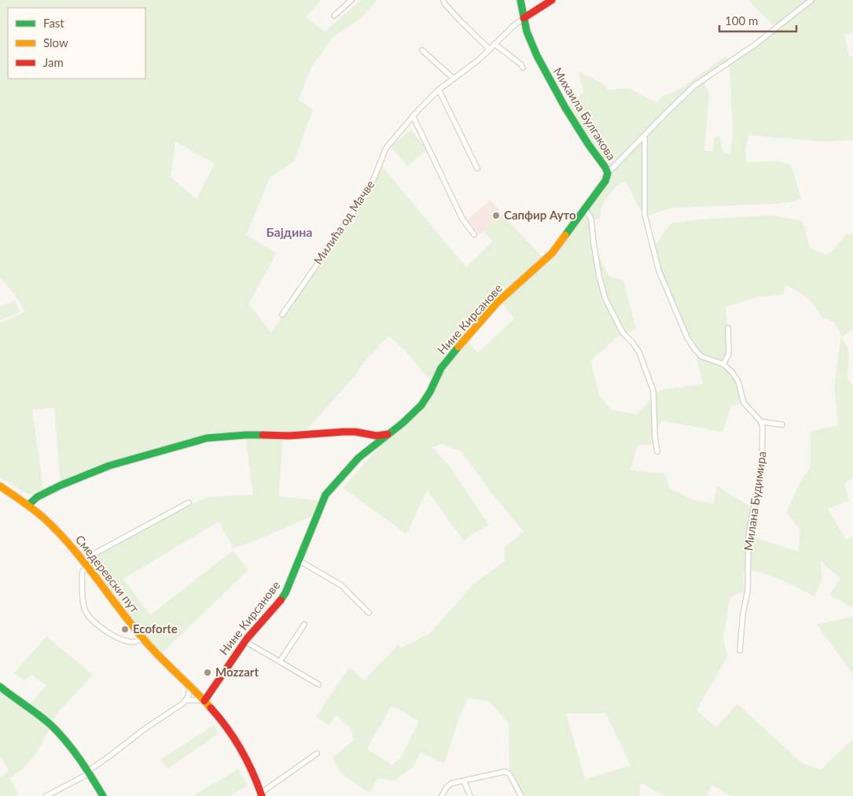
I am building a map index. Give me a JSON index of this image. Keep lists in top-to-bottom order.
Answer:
{
  "streets": {
    "street": [
      "Михаила Булгакова",
      "Милића од Мачве",
      "Нине Кирсанове",
      "Милана Будимира",
      "Смедеревски пут"
    ]
  },
  "crossings": [
    ["Михаила Булгакова", "Милића од Мачве"],
    ["Михаила Булгакова", "Нине Кирсанове"],
    ["Нине Кирсанове", "Смедеревски пут"]
  ],
  "districts": ["Бајдина"],
  "places": ["Сапфир Ауто", "Ecoforte", "Mozzart"],
  "legend": ["Fast", "Slow", "Jam"],
  "scale_bar": "100 m"
}
